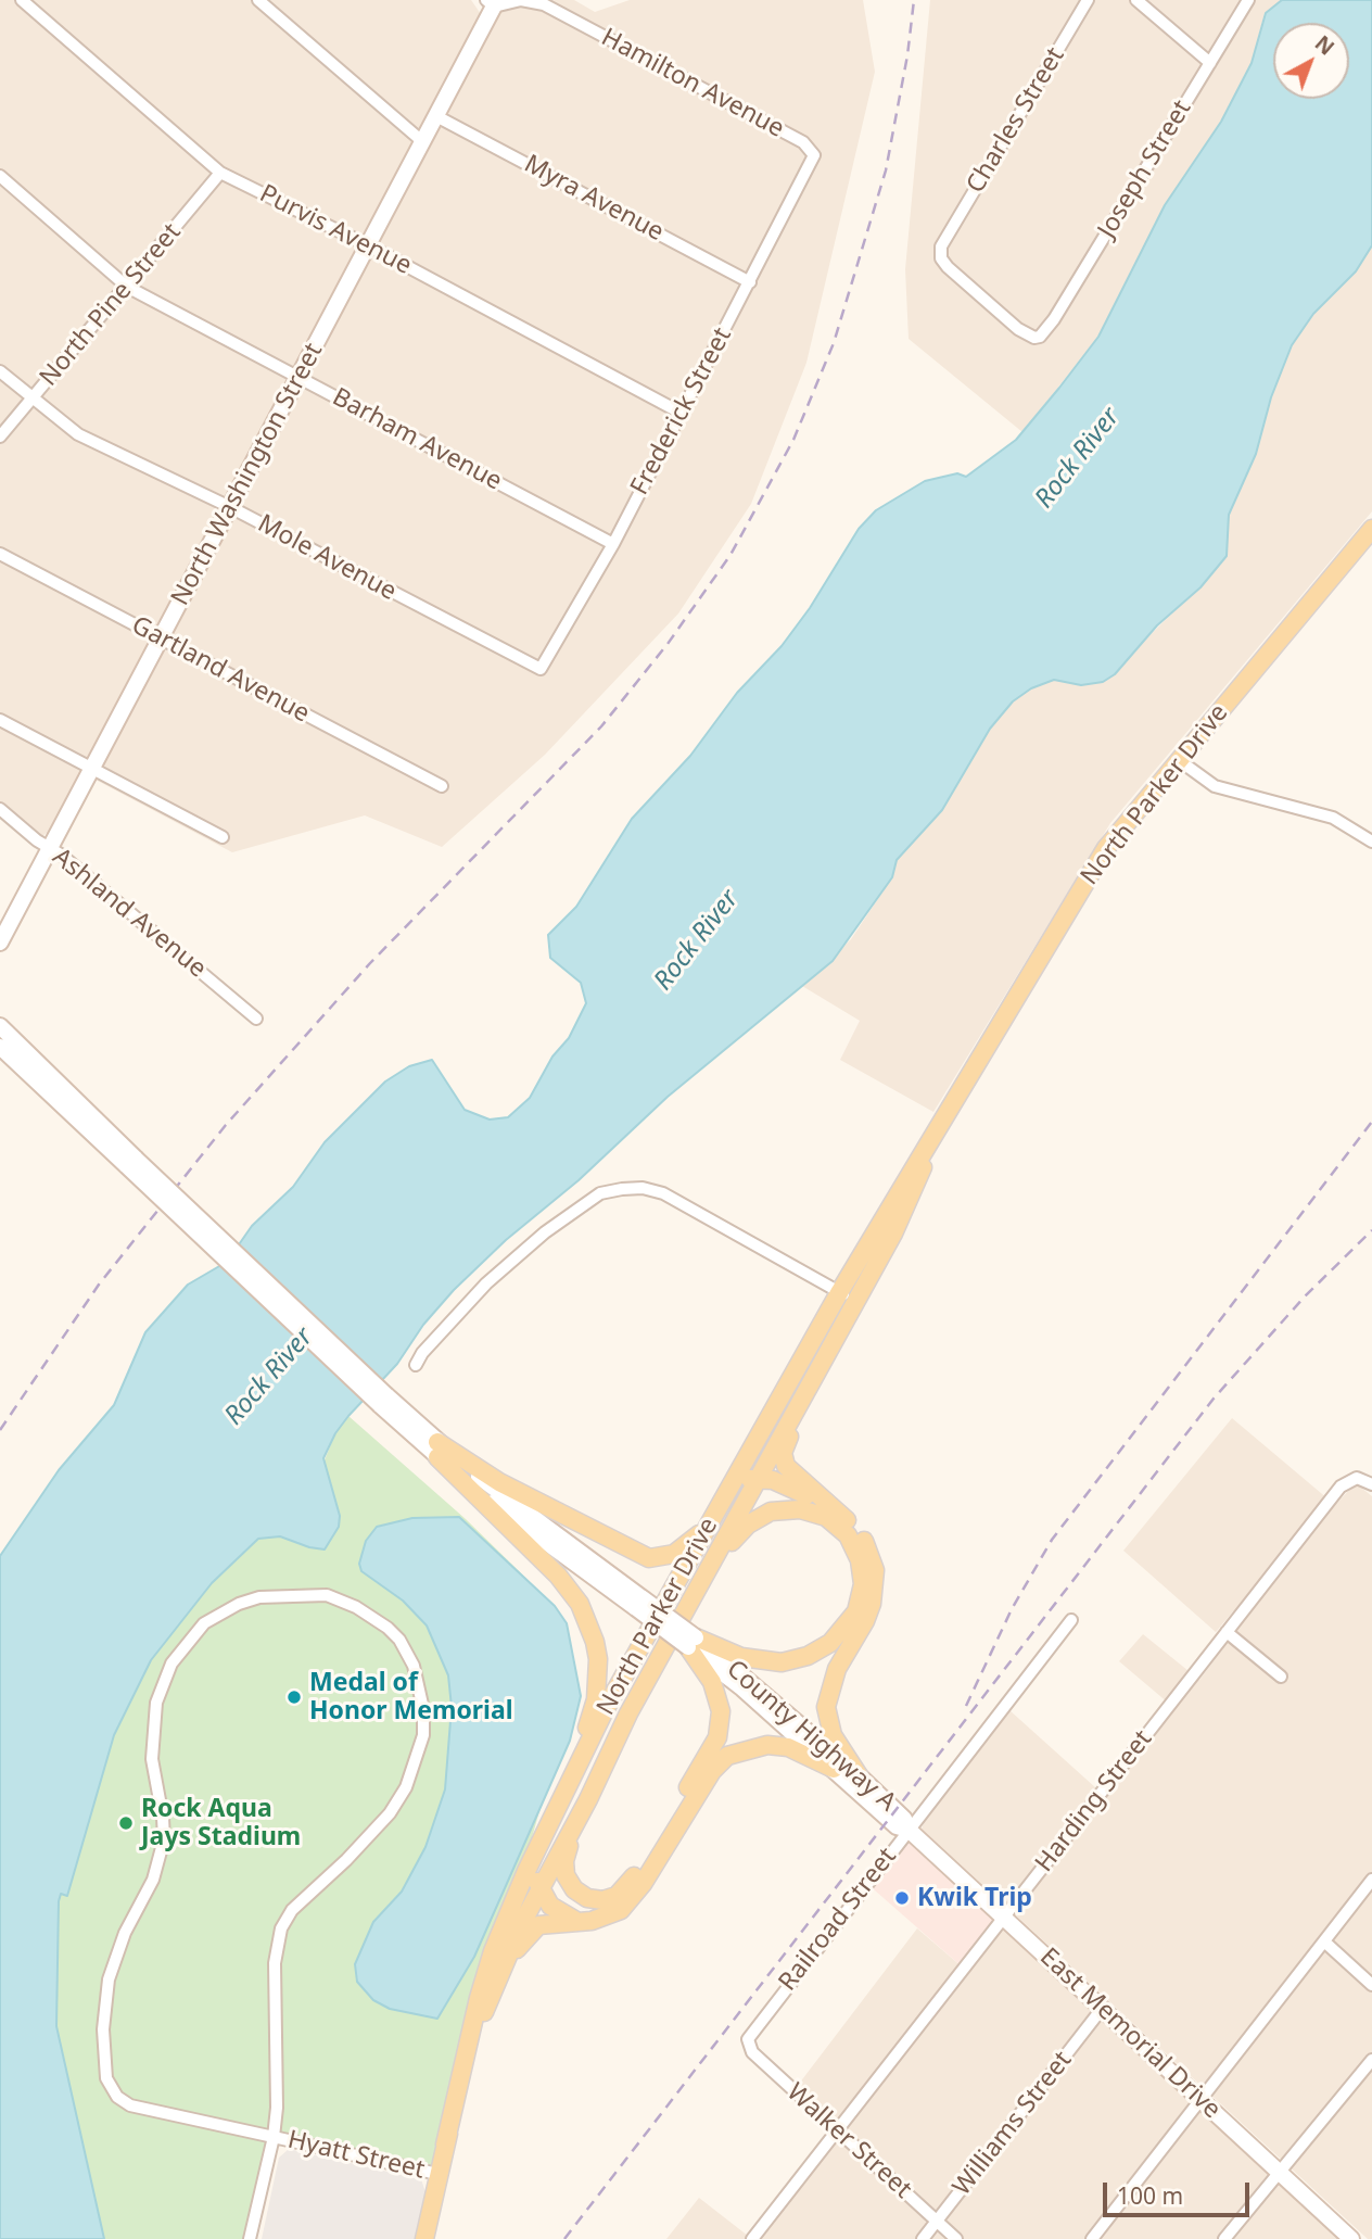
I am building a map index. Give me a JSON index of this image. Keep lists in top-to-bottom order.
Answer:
{
  "streets": {
    "main road": [
      "North Washington Street",
      "North Parker Drive",
      "County Highway A",
      "East Memorial Drive"
    ],
    "street": [
      "Hamilton Avenue",
      "Charles Street",
      "Joseph Street",
      "Myra Avenue",
      "Purvis Avenue",
      "North Pine Street",
      "Frederick Street",
      "Barham Avenue",
      "Mole Avenue",
      "Gartland Avenue",
      "Ashland Avenue",
      "Harding Street",
      "Railroad Street",
      "Williams Street",
      "Walker Street",
      "Hyatt Street"
    ]
  },
  "crossings": [
    ["Hamilton Avenue", "Frederick Street"],
    ["Hamilton Avenue", "North Washington Street"],
    ["Charles Street", "Joseph Street"],
    ["Myra Avenue", "Frederick Street"],
    ["Myra Avenue", "North Washington Street"],
    ["Purvis Avenue", "North Pine Street"],
    ["Purvis Avenue", "Frederick Street"],
    ["Purvis Avenue", "North Washington Street"],
    ["North Pine Street", "Barham Avenue"],
    ["North Pine Street", "Mole Avenue"],
    ["Frederick Street", "Barham Avenue"],
    ["Frederick Street", "Mole Avenue"],
    ["Barham Avenue", "North Washington Street"],
    ["North Washington Street", "Mole Avenue"],
    ["North Washington Street", "Gartland Avenue"],
    ["North Washington Street", "Ashland Avenue"],
    ["North Parker Drive", "Hyatt Street"],
    ["County Highway A", "Railroad Street"],
    ["County Highway A", "East Memorial Drive"],
    ["Harding Street", "East Memorial Drive"],
    ["Harding Street", "Walker Street"],
    ["Railroad Street", "East Memorial Drive"],
    ["Railroad Street", "Walker Street"],
    ["East Memorial Drive", "Williams Street"],
    ["Williams Street", "Walker Street"]
  ],
  "water": ["Rock River"],
  "places": ["Medal of Honor Memorial", "Rock Aqua Jays Stadium", "Kwik Trip"],
  "scale_bar": "100 m",
  "north": "top right"
}
